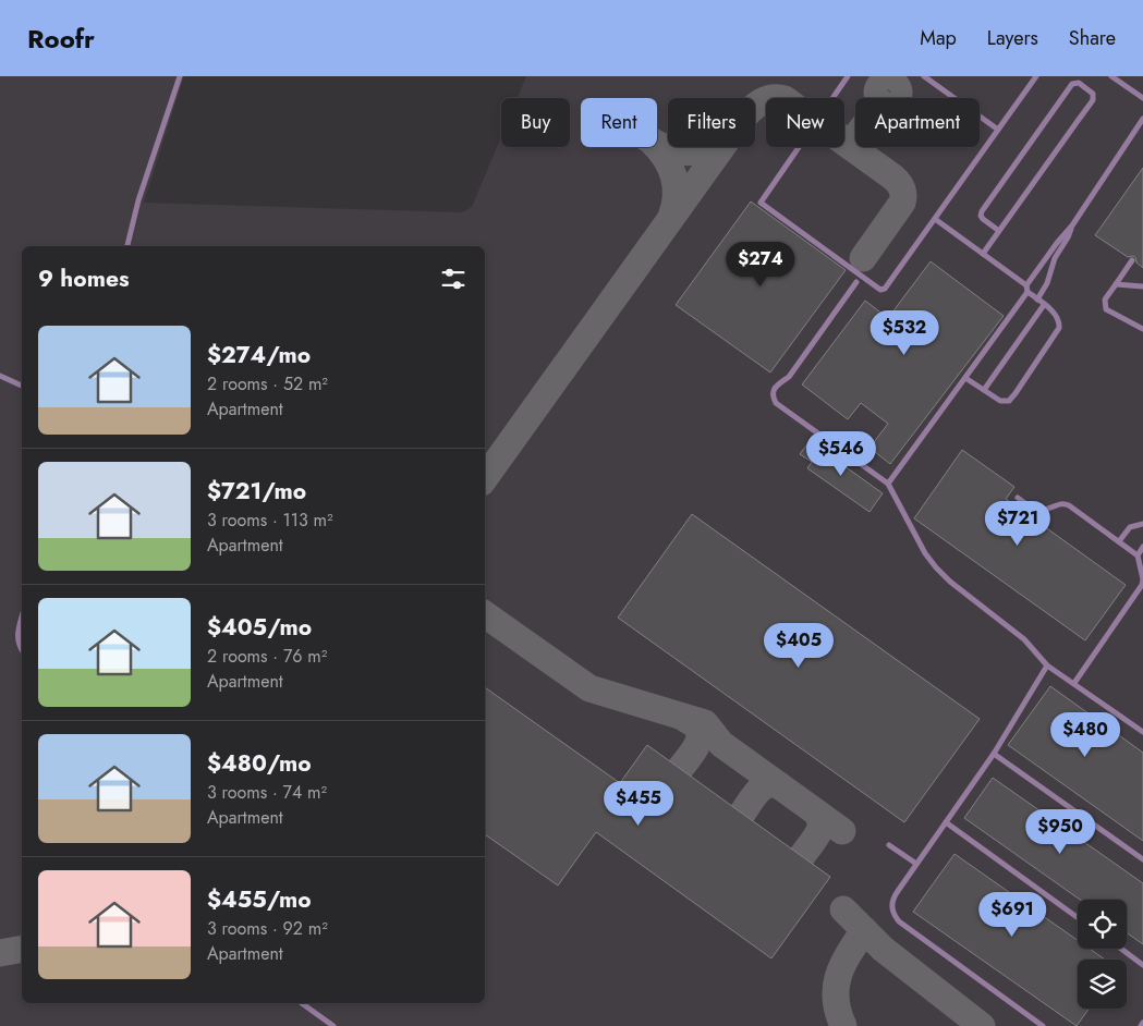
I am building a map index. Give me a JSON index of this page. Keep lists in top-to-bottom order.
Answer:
{
  "page": {
    "header": "Roofr",
    "nav": ["Map", "Layers", "Share"],
    "chip": [
      "Buy",
      "Rent",
      "Filters",
      "New",
      "Apartment"
    ],
    "price": [
      "$274",
      "$532",
      "$546",
      "$721",
      "$405",
      "$480",
      "$455",
      "$950",
      "$691"
    ],
    "heading": "9 homes",
    "list": [
      {
        "name": "$274/mo",
        "note": "2 rooms · 52 m² · Apartment"
      },
      {
        "name": "$721/mo",
        "note": "3 rooms · 113 m² · Apartment"
      },
      {
        "name": "$405/mo",
        "note": "2 rooms · 76 m² · Apartment"
      },
      {
        "name": "$480/mo",
        "note": "3 rooms · 74 m² · Apartment"
      },
      {
        "name": "$455/mo",
        "note": "3 rooms · 92 m² · Apartment"
      }
    ]
  }
}
